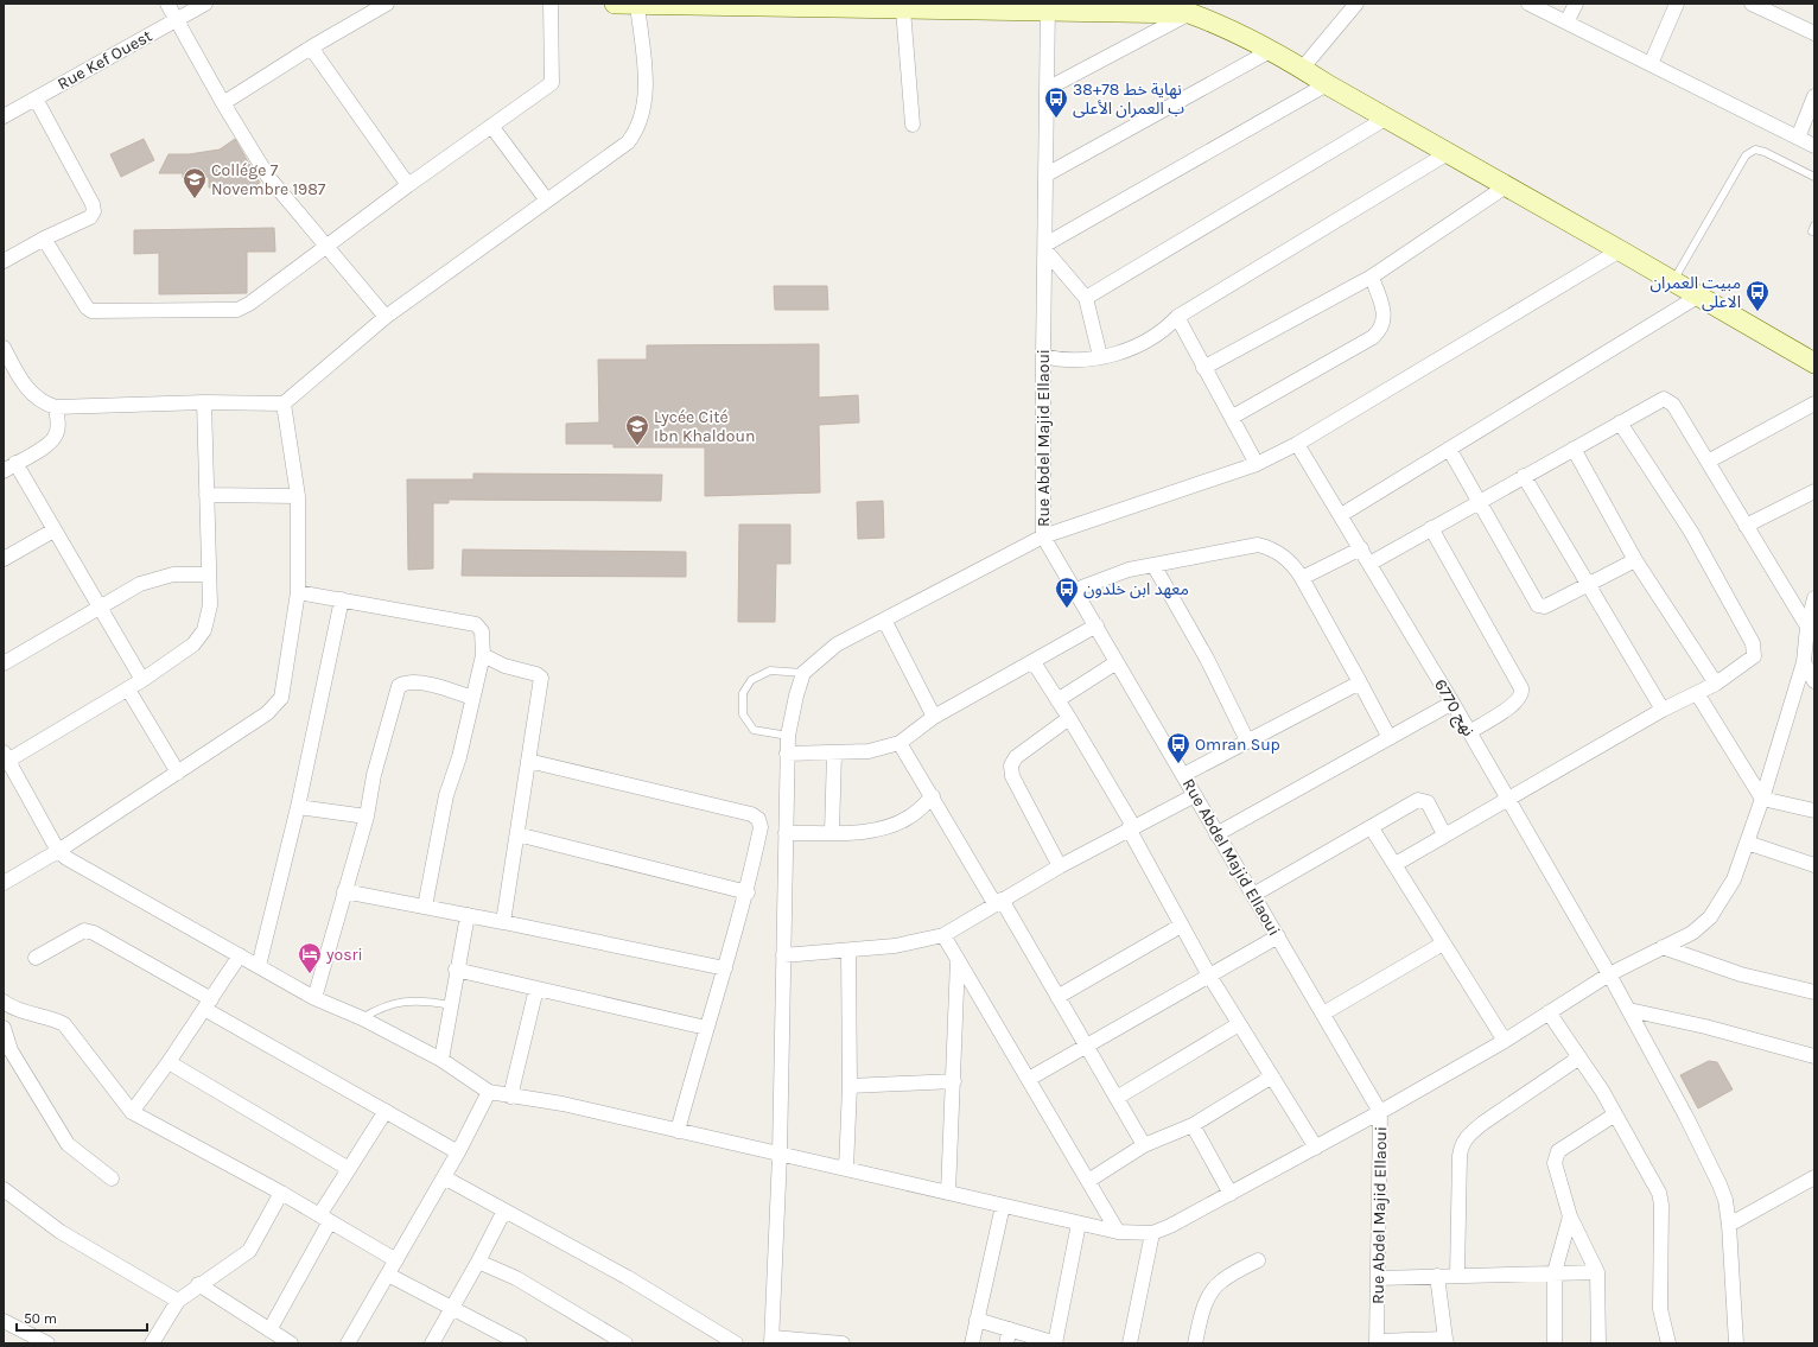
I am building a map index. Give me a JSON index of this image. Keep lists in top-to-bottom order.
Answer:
{
  "streets": {
    "street": ["Rue Kef Ouest", "Rue Abdel Majid Ellaoui", "نهج 6770"]
  },
  "places": {
    "bus stop": [
      "نهاية خط 78+38 ب العمران الأعلى",
      "مبيت العمران الاعلى",
      "معهد ابن خلدون",
      "Omran Sup"
    ],
    "school or university": ["Collége 7 Novembre 1987", "Lycée Cité Ibn Khaldoun"],
    "hotel": ["yosri"]
  },
  "scale_bar": "50 m"
}
